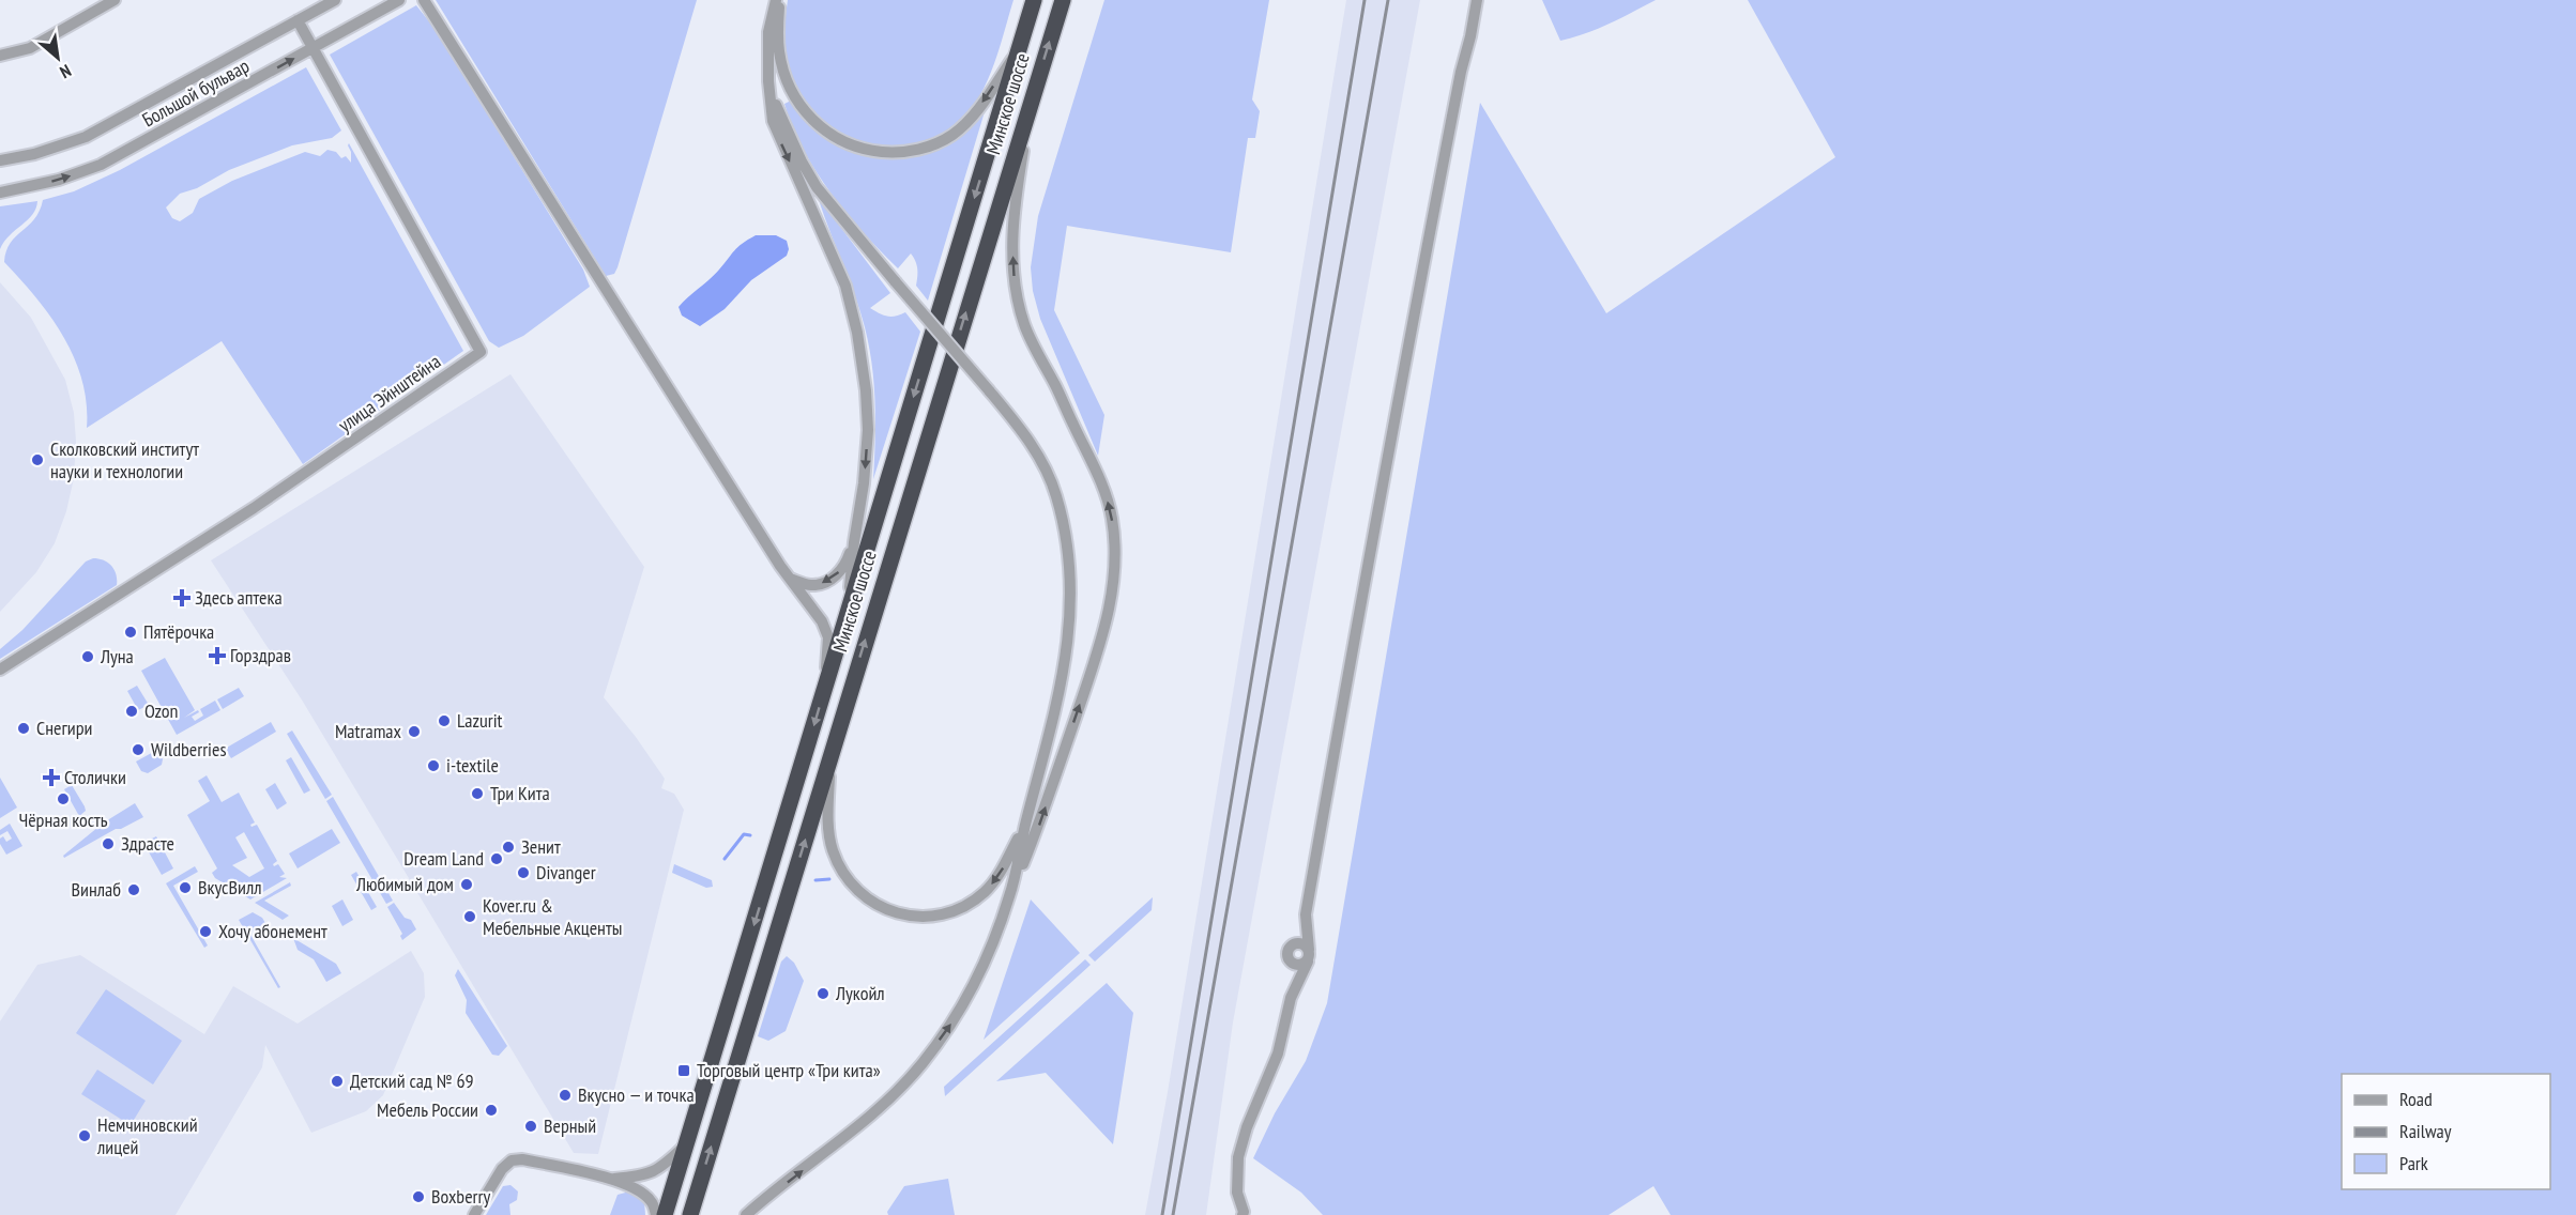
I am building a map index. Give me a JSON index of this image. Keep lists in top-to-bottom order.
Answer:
{
  "streets": {
    "highway": ["Минское шоссе"],
    "street": ["Большой бульвар", "улица Эйнштейна"]
  },
  "crossings": [
    ["Большой бульвар", "улица Эйнштейна"]
  ],
  "places": {
    "other": [
      "Сколковский институт науки и технологии",
      "Пятёрочка",
      "Луна",
      "Ozon",
      "Lazurit",
      "Снегири",
      "Matramax",
      "Wildberries",
      "i-textile",
      "Три Кита",
      "Чёрная кость",
      "Здрасте",
      "Зенит",
      "Dream Land",
      "Divanger",
      "Любимый дом",
      "ВкусВилл",
      "Винлаб",
      "Kover.ru & Мебельные Акценты",
      "Хочу абонемент",
      "Лукойл",
      "Детский сад № 69",
      "Вкусно — и точка",
      "Мебель России",
      "Верный",
      "Немчиновский лицей",
      "Boxberry"
    ],
    "health": ["Здесь аптека", "Горздрав", "Столички"],
    "transit": ["Торговый центр «Три кита»"]
  },
  "legend": ["Road", "Railway", "Park"],
  "north": "bottom right"
}
